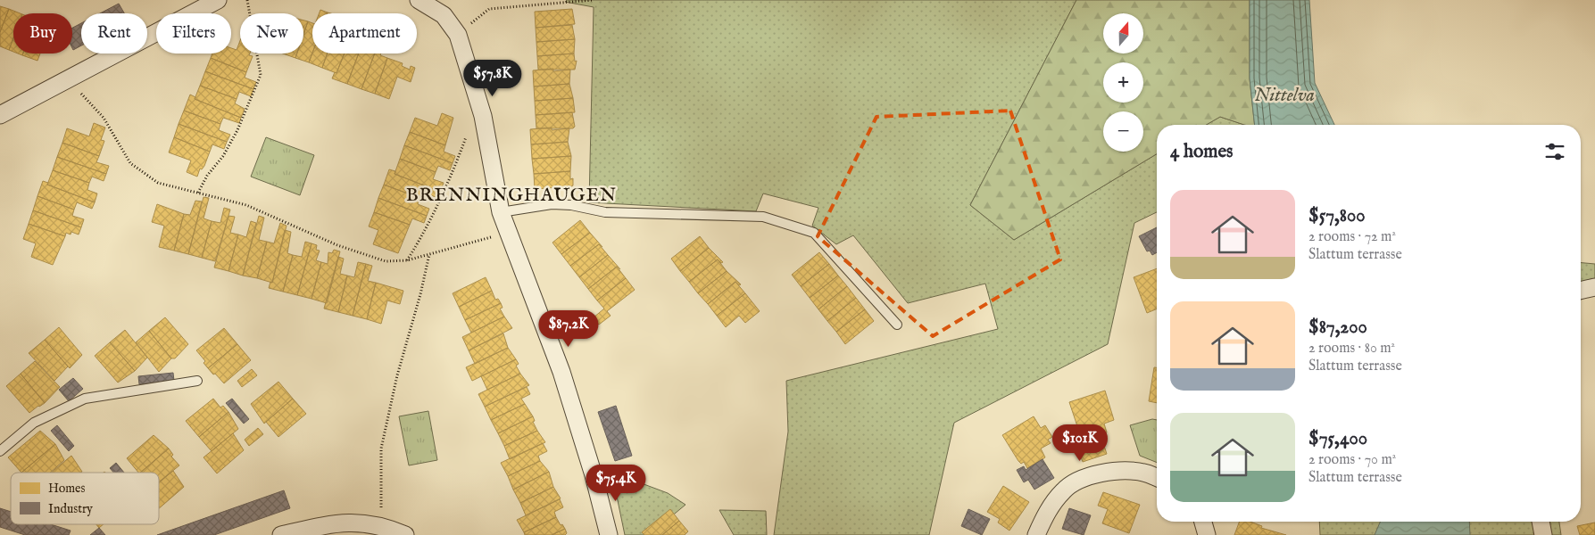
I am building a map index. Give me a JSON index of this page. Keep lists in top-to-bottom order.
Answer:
{
  "districts": ["BRENNINGHAUGEN"],
  "water": ["Nittelva"],
  "legend": ["Homes", "Industry"],
  "north": "top",
  "page": {
    "map_buttons": ["+", "−"],
    "chip": [
      "Buy",
      "Rent",
      "Filters",
      "New",
      "Apartment"
    ],
    "price": [
      "$57.8K",
      "$87.2K",
      "$101K",
      "$75.4K"
    ],
    "heading": "4 homes",
    "list": [
      {
        "name": "$57,800",
        "note": "2 rooms · 72 m² · Slattum terrasse"
      },
      {
        "name": "$87,200",
        "note": "2 rooms · 80 m² · Slattum terrasse"
      },
      {
        "name": "$75,400",
        "note": "2 rooms · 70 m² · Slattum terrasse"
      }
    ]
  }
}
